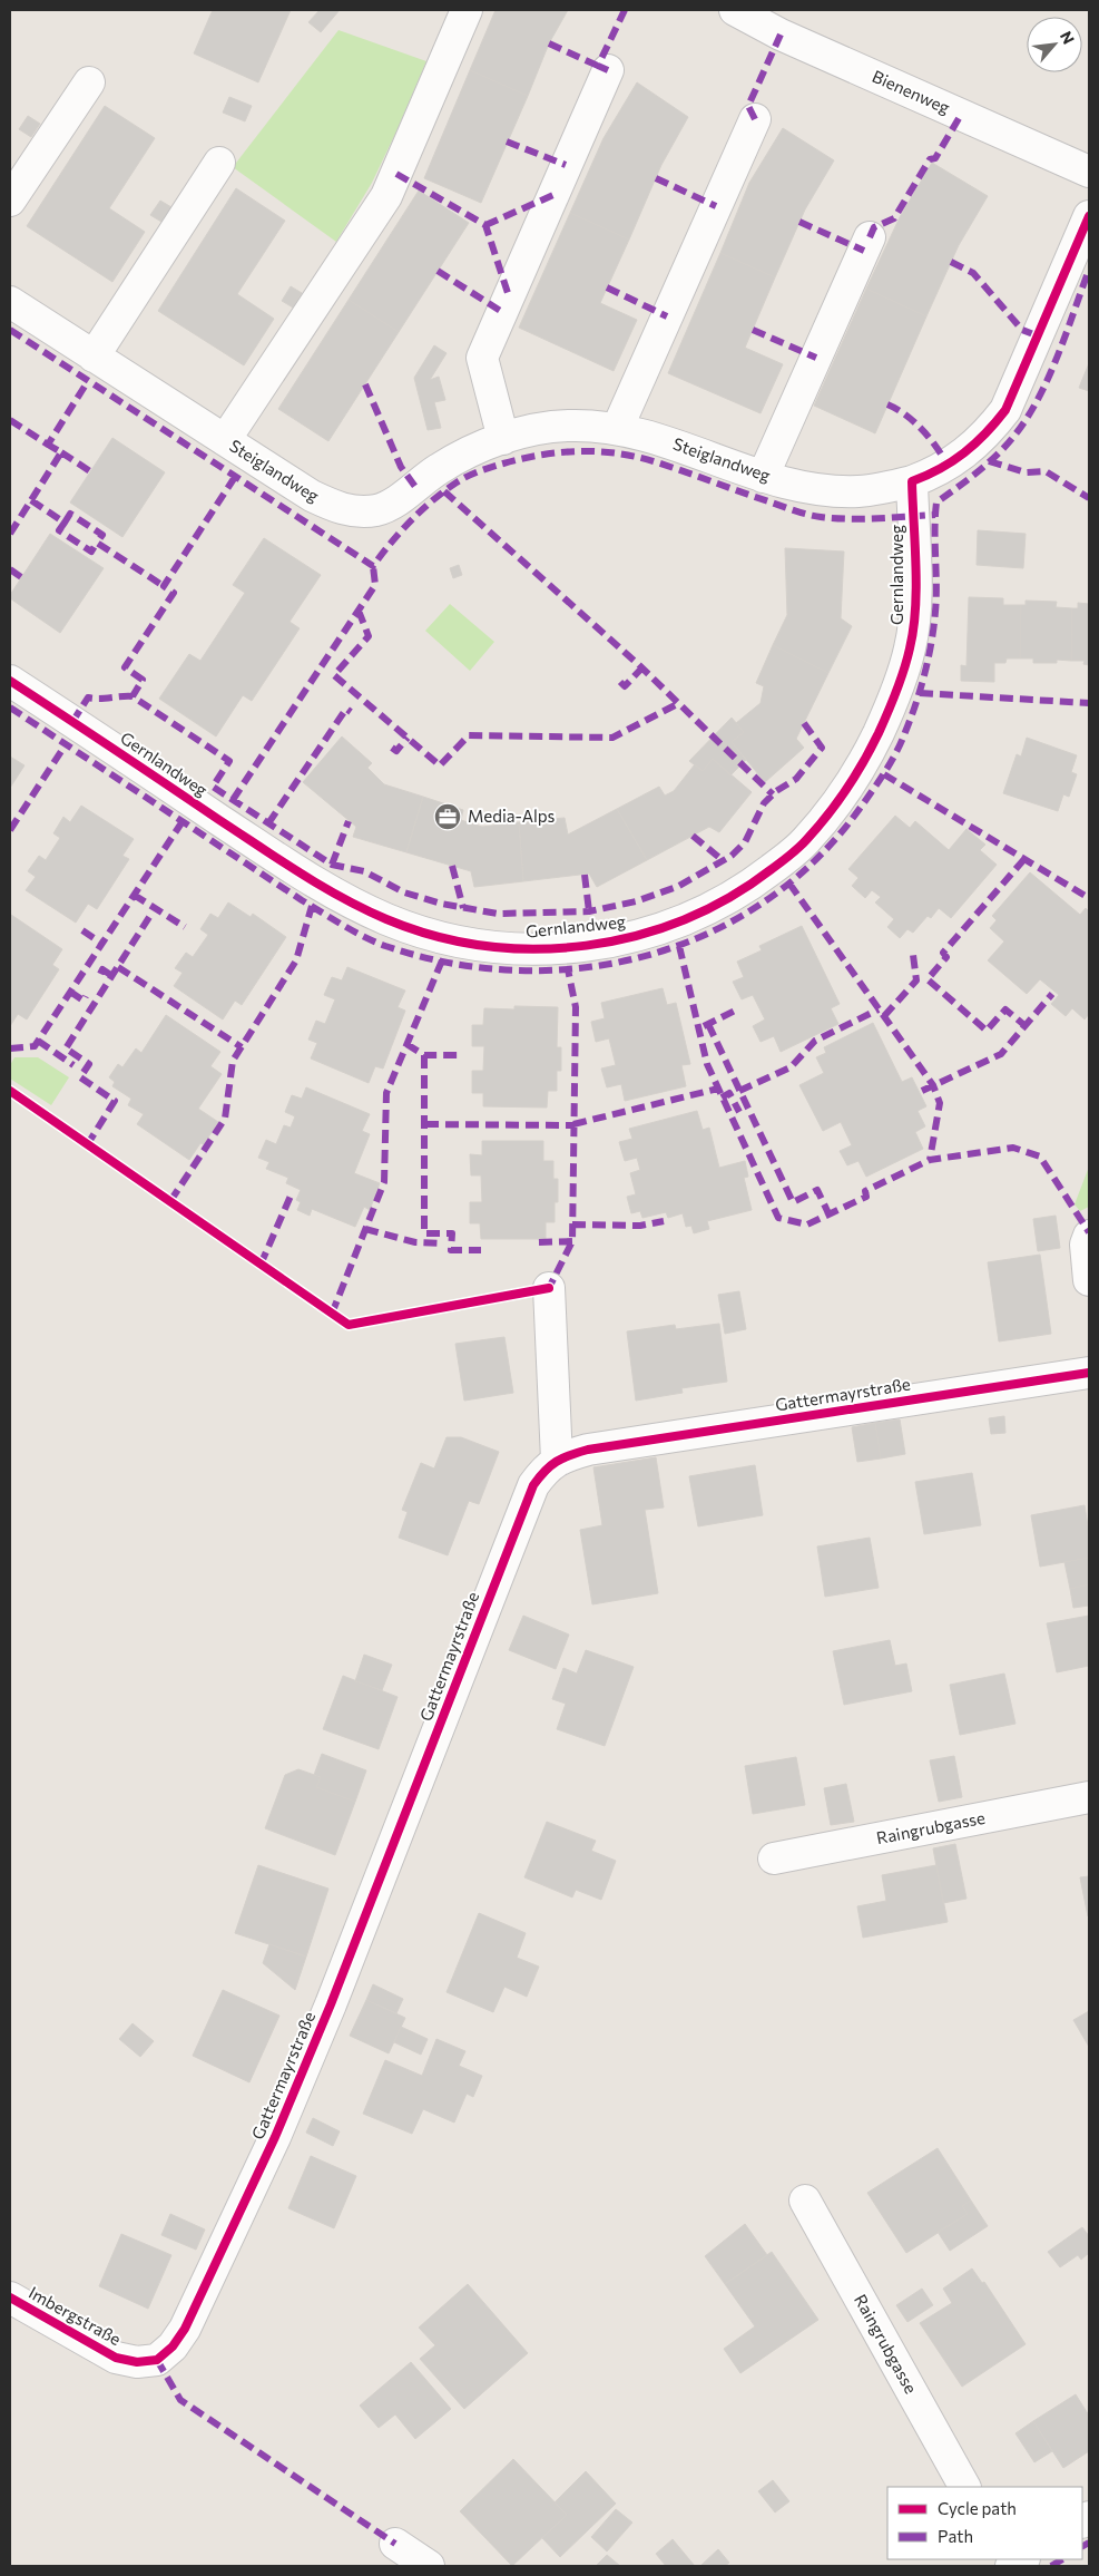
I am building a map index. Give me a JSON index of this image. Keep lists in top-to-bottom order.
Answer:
{
  "streets": {
    "street": [
      "Bienenweg",
      "Steiglandweg",
      "Gernlandweg",
      "Gattermayrstraße",
      "Raingrubgasse",
      "Imbergstraße"
    ]
  },
  "crossings": [
    ["Steiglandweg", "Gernlandweg"],
    ["Gattermayrstraße", "Imbergstraße"]
  ],
  "places": {
    "office": ["Media-Alps"]
  },
  "legend": ["Cycle path", "Path"],
  "north": "top right"
}
